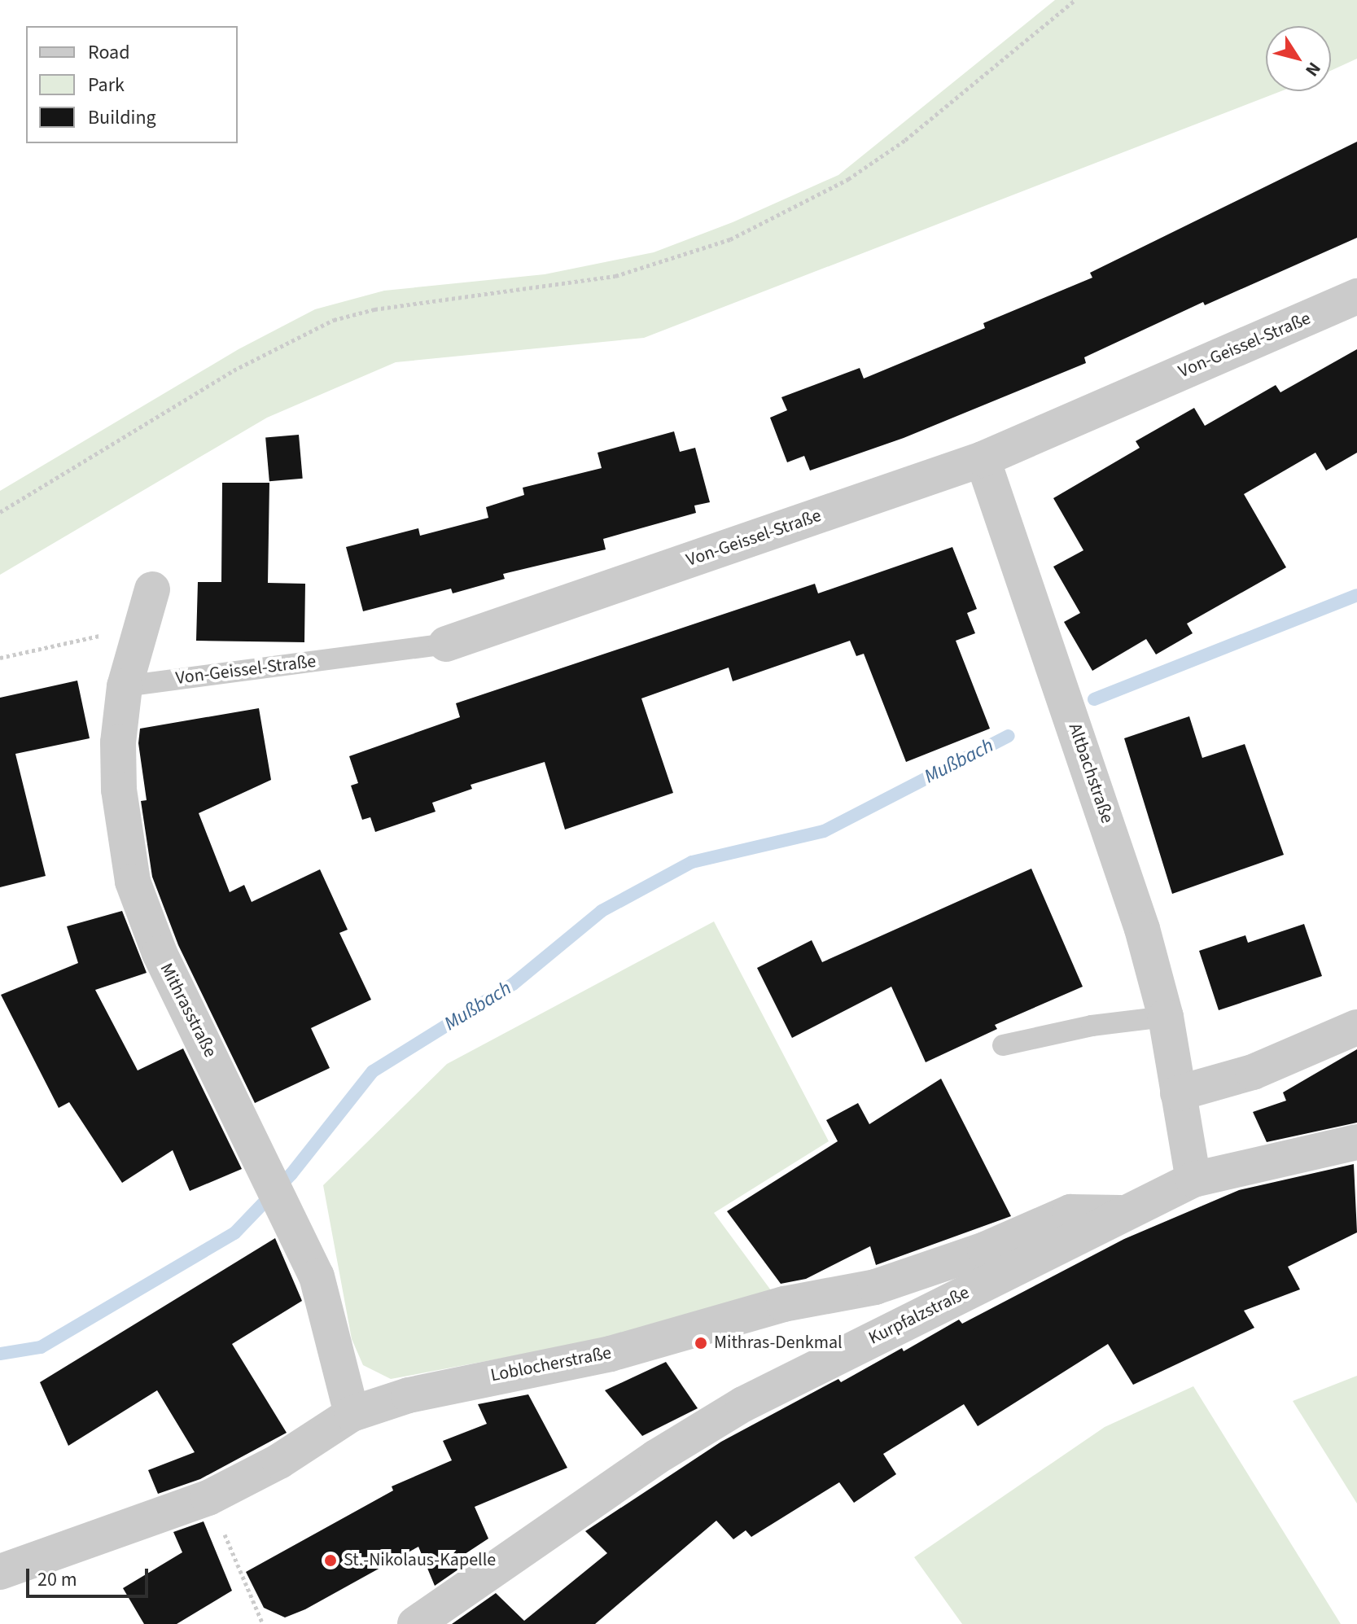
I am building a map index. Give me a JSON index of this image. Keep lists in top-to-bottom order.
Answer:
{
  "streets": {
    "street": [
      "Von-Geissel-Straße",
      "Altbachstraße",
      "Mithrasstraße",
      "Kurpfalzstraße",
      "Loblocherstraße"
    ]
  },
  "crossings": [
    ["Von-Geissel-Straße", "Altbachstraße"],
    ["Von-Geissel-Straße", "Mithrasstraße"],
    ["Altbachstraße", "Kurpfalzstraße"],
    ["Mithrasstraße", "Loblocherstraße"],
    ["Kurpfalzstraße", "Loblocherstraße"]
  ],
  "water": ["Mußbach"],
  "places": ["Mithras-Denkmal", "St.-Nikolaus-Kapelle"],
  "legend": ["Road", "Park", "Building"],
  "scale_bar": "20 m",
  "north": "bottom right"
}
